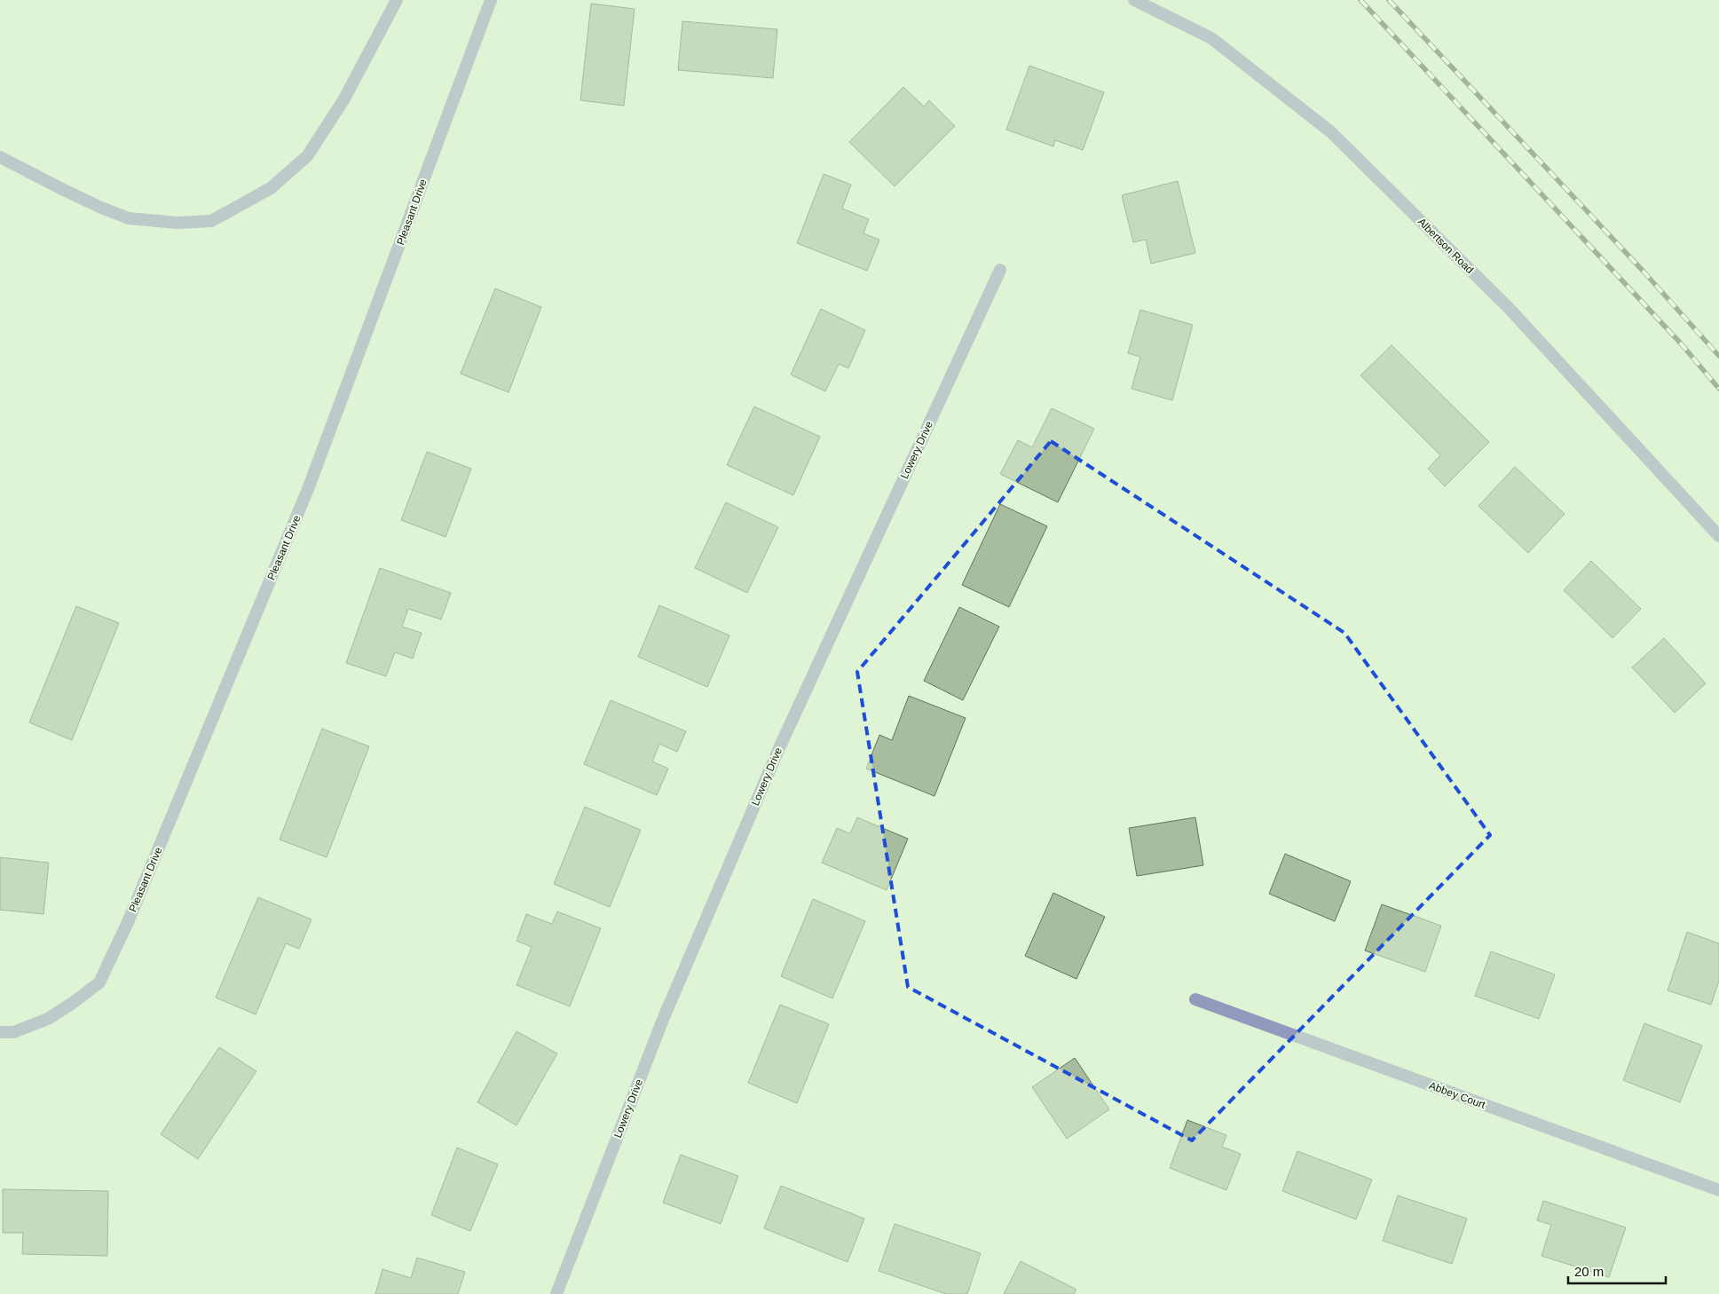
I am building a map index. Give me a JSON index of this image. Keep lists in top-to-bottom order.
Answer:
{
  "streets": {
    "street": [
      "Pleasant Drive",
      "Albertson Road",
      "Lowery Drive",
      "Abbey Court"
    ]
  },
  "scale_bar": "20 m"
}
